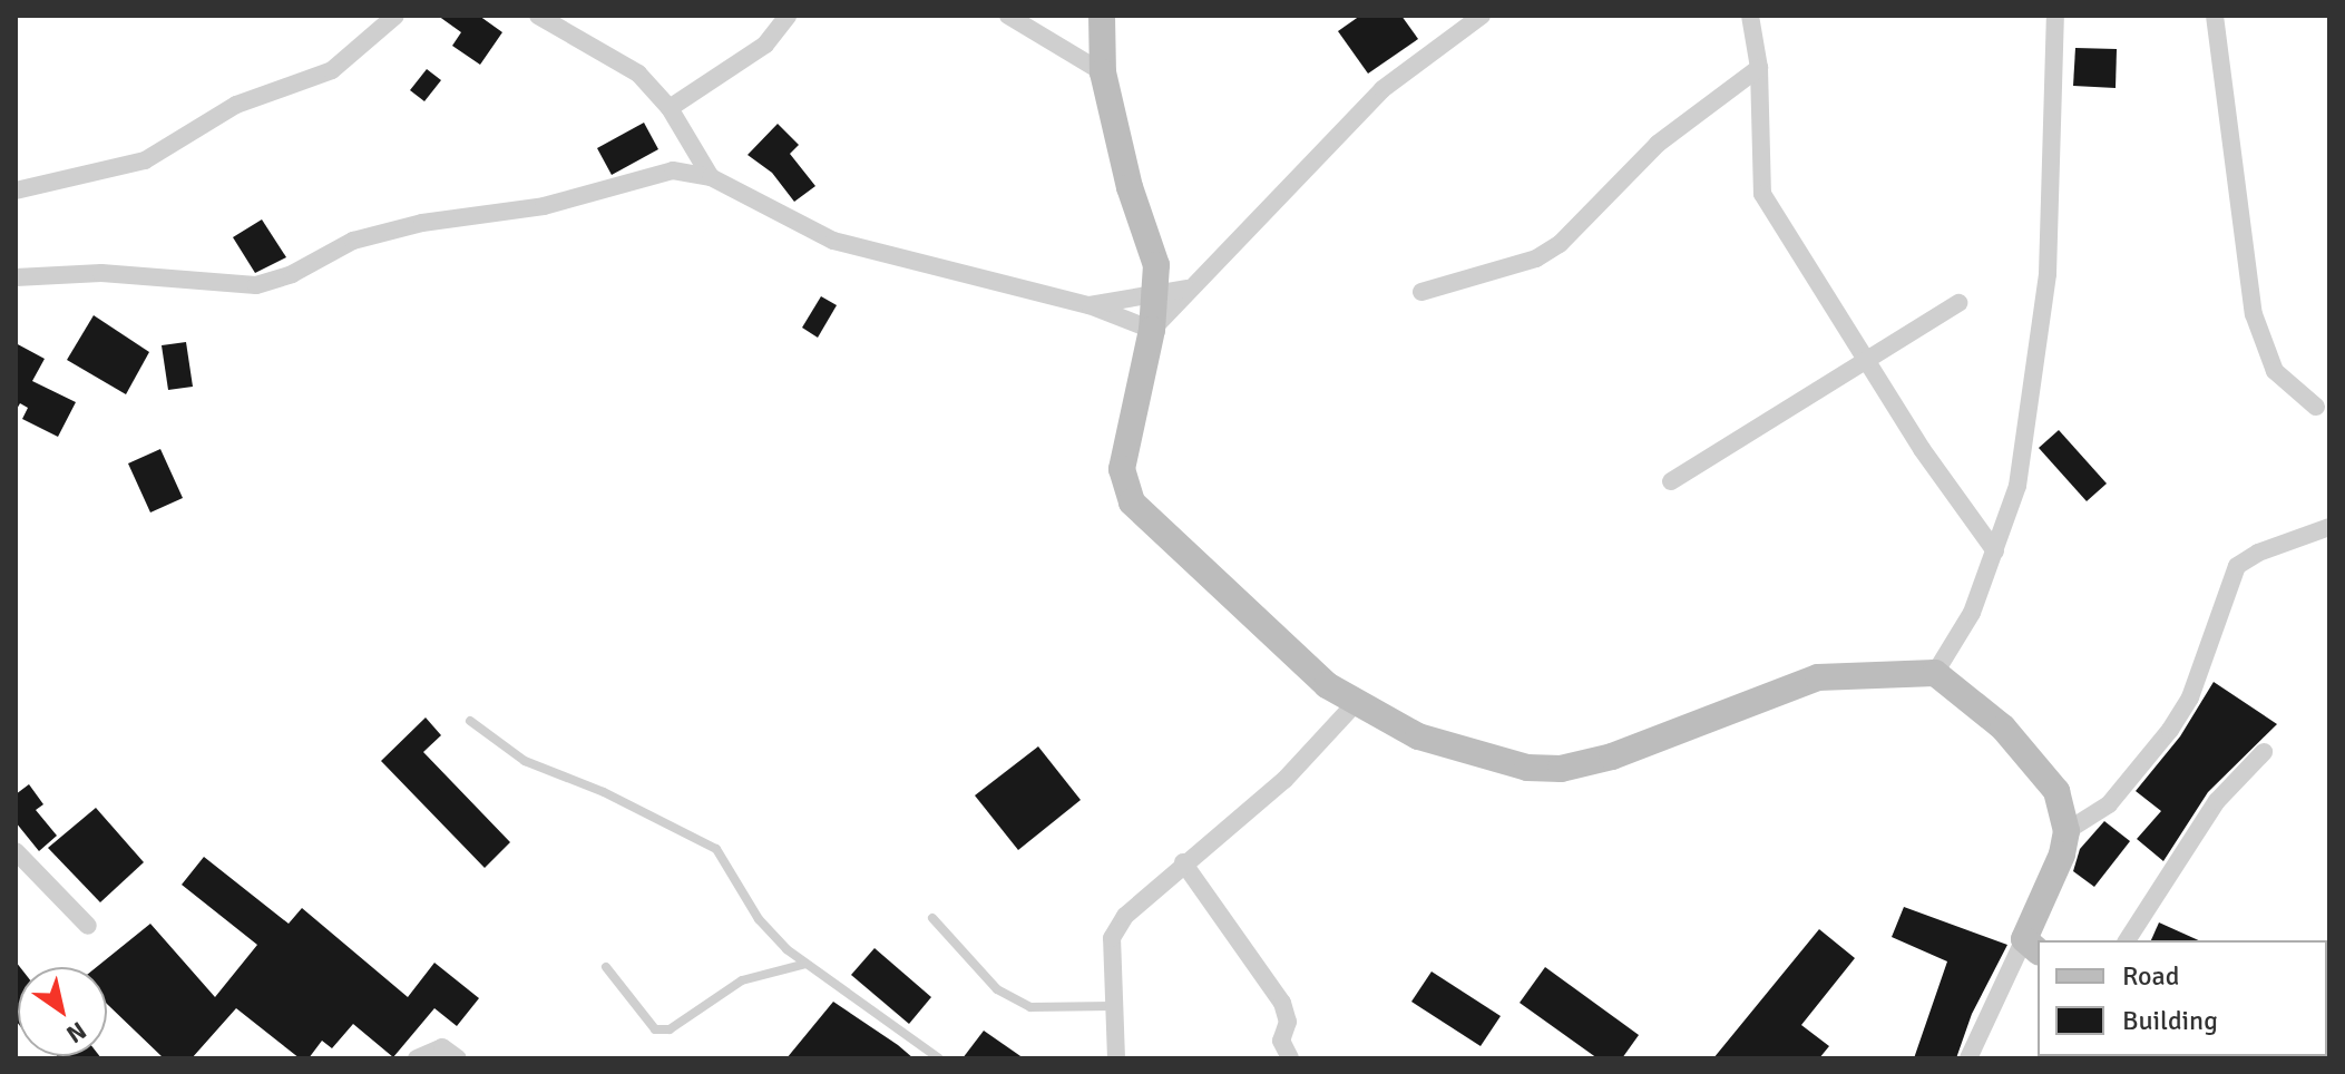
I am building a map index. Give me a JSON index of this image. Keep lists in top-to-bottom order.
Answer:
{
  "legend": ["Road", "Building"],
  "north": "bottom right"
}
